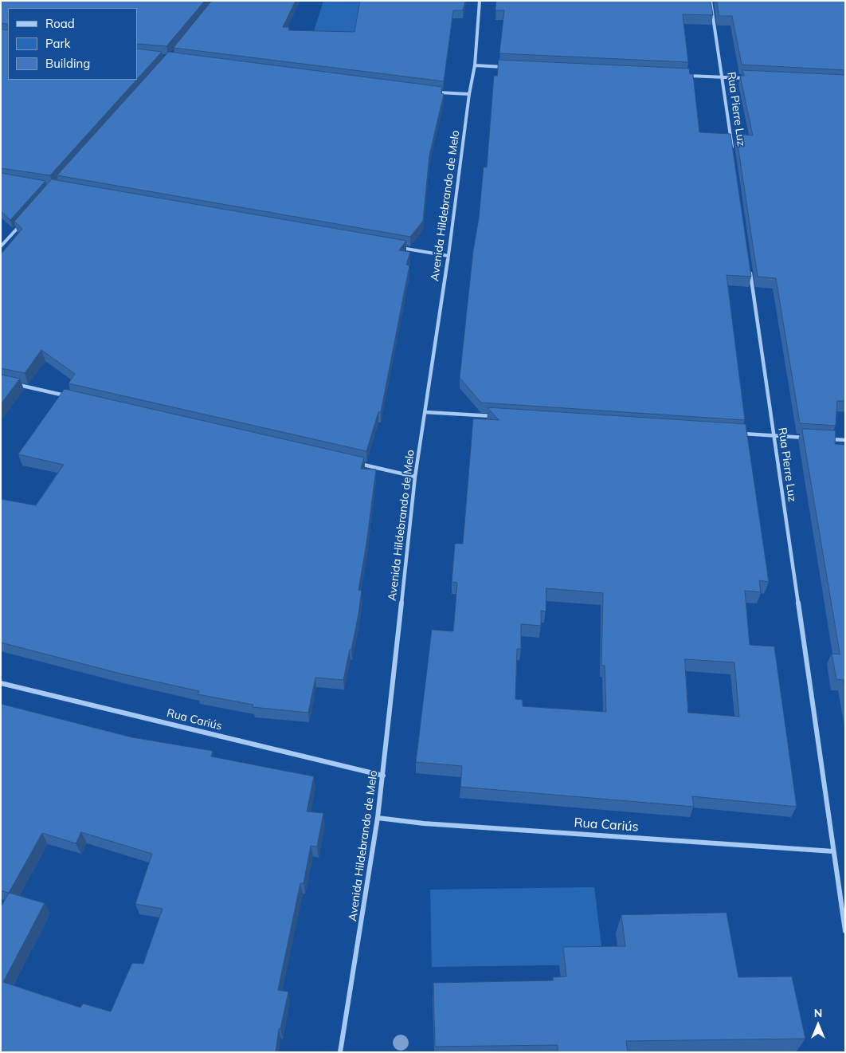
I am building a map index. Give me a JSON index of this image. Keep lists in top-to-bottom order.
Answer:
{
  "streets": {
    "street": ["Rua Pierre Luz", "Avenida Hildebrando de Melo", "Rua Cariús"]
  },
  "crossings": [
    ["Rua Pierre Luz", "Rua Cariús"],
    ["Avenida Hildebrando de Melo", "Rua Cariús"]
  ],
  "legend": ["Road", "Park", "Building"],
  "north": "top"
}
